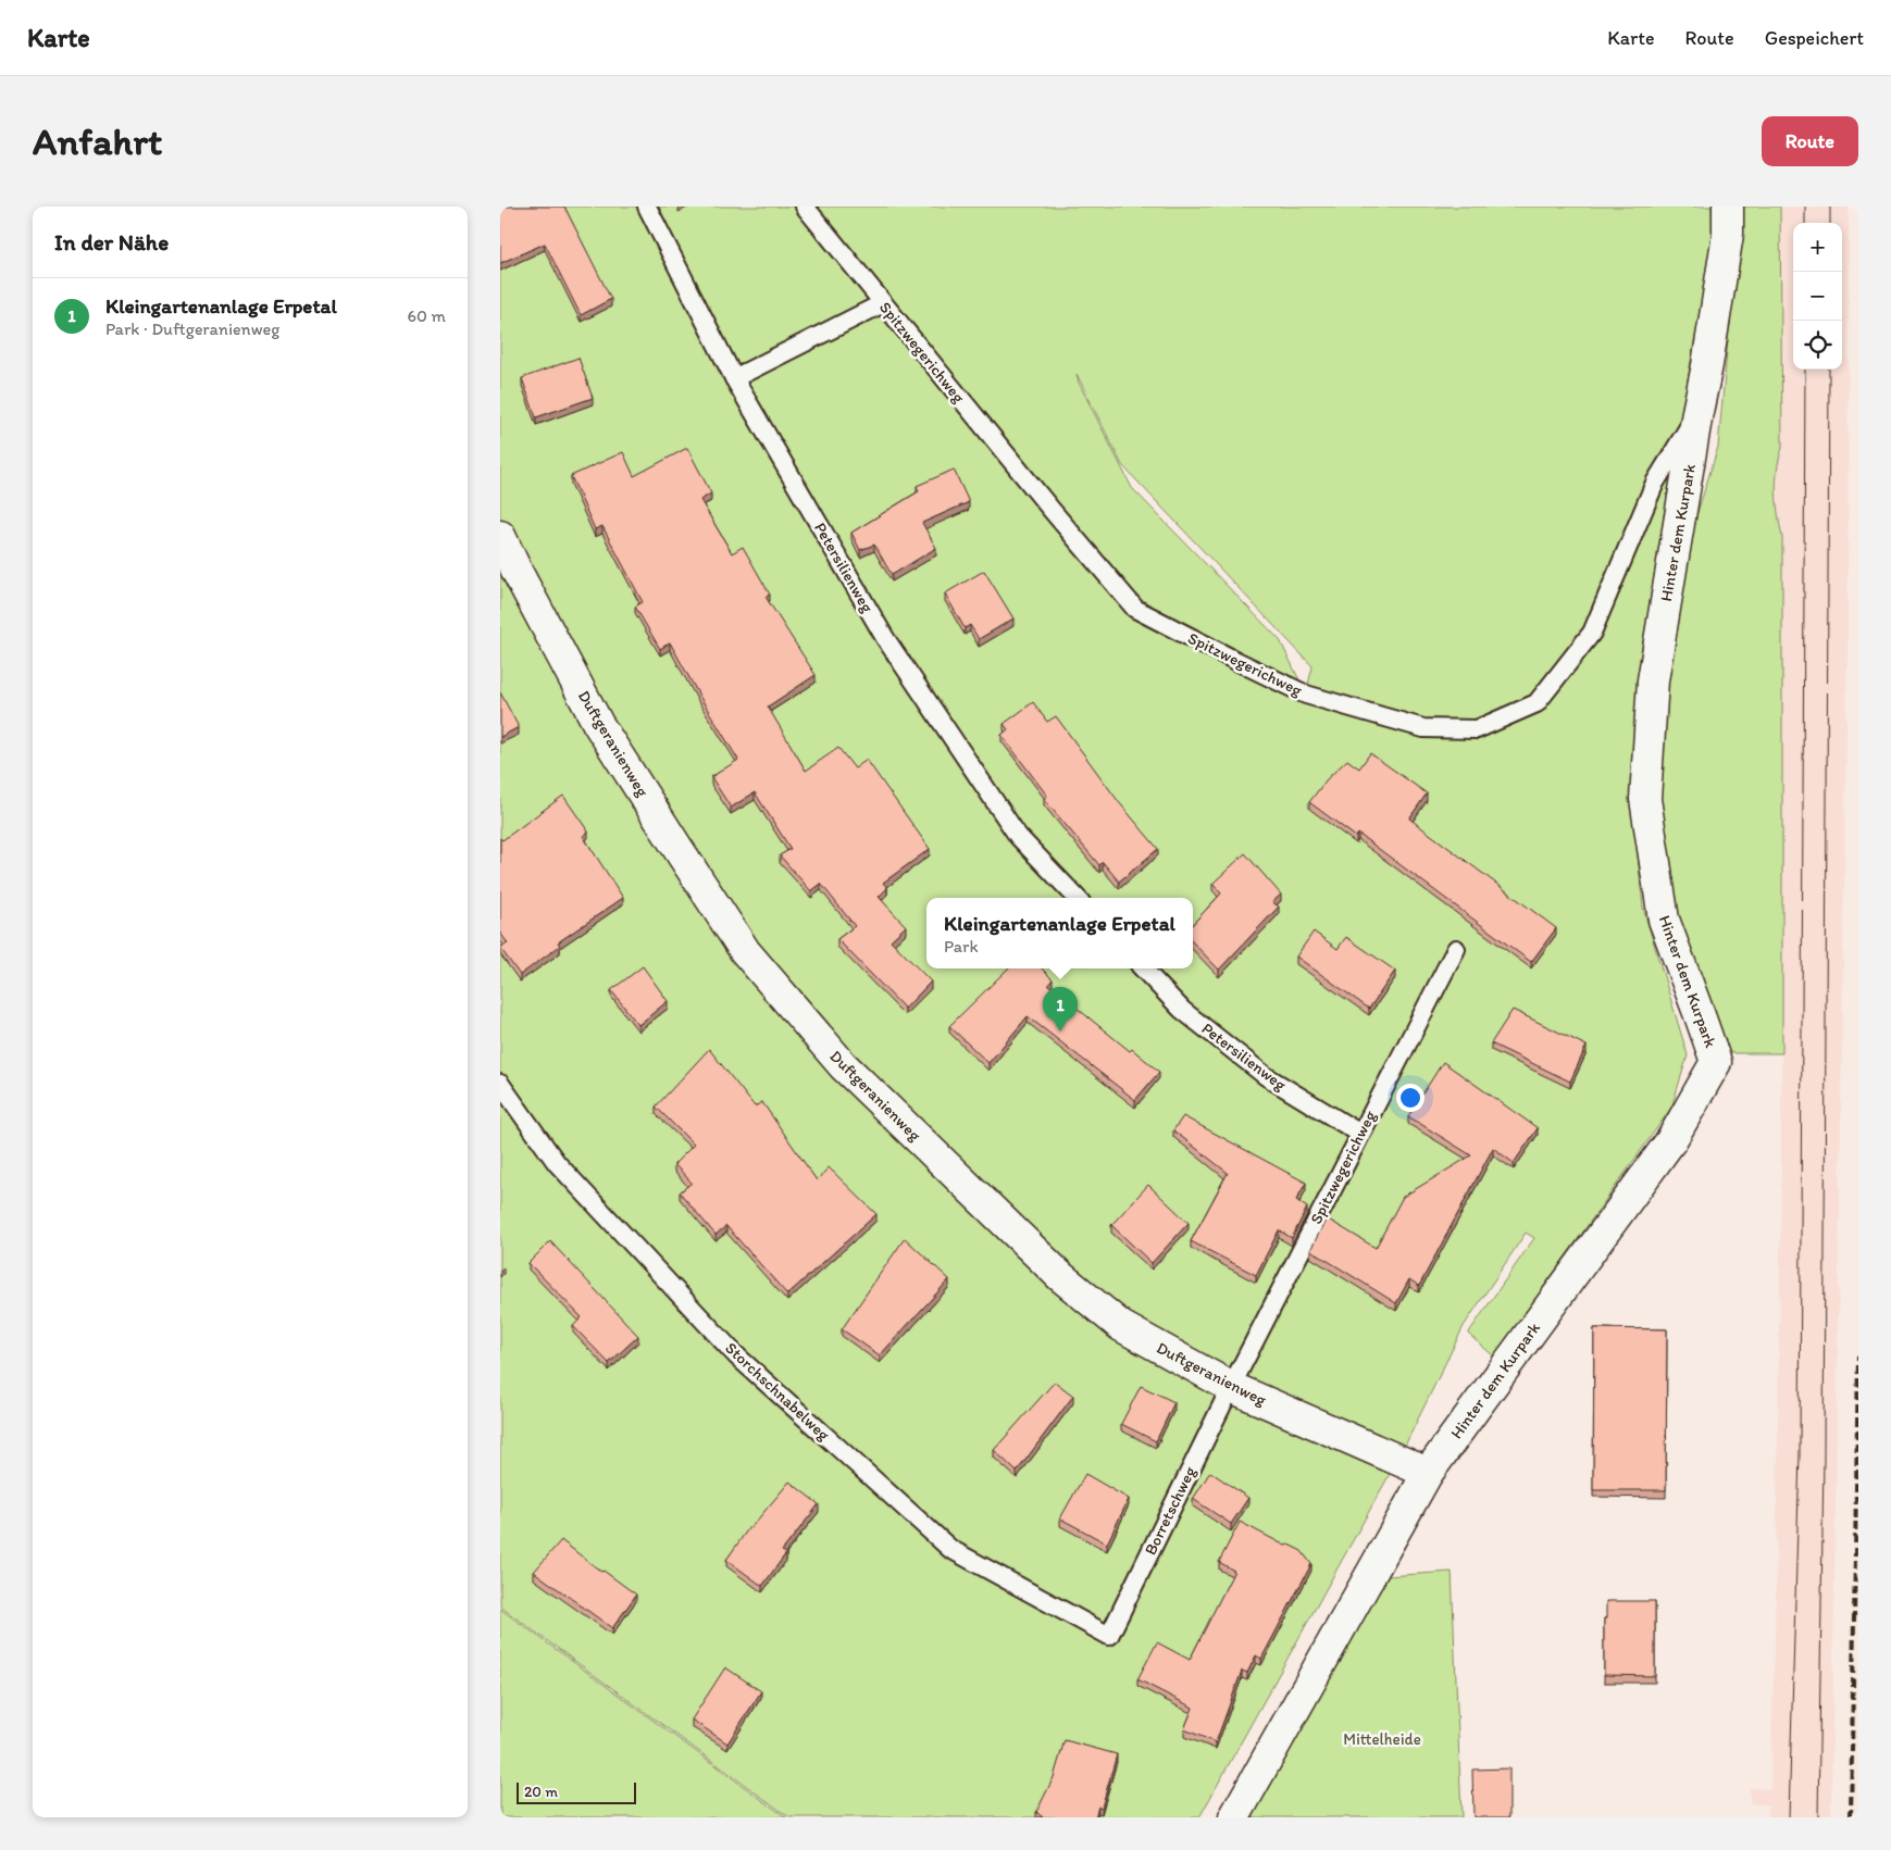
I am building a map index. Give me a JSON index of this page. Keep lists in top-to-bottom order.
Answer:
{
  "streets": {
    "street": ["Hinter dem Kurpark", "Duftgeranienweg"],
    "lane": [
      "Spitzwegerichweg",
      "Petersilienweg",
      "Storchschnabelweg",
      "Borretschweg"
    ]
  },
  "crossings": [
    ["Spitzwegerichweg", "Hinter dem Kurpark"],
    ["Spitzwegerichweg", "Petersilienweg"],
    ["Spitzwegerichweg", "Duftgeranienweg"],
    ["Spitzwegerichweg", "Borretschweg"],
    ["Hinter dem Kurpark", "Duftgeranienweg"],
    ["Duftgeranienweg", "Borretschweg"],
    ["Storchschnabelweg", "Borretschweg"]
  ],
  "parks": ["Mittelheide"],
  "scale_bar": "20 m",
  "page": {
    "header": "Karte",
    "nav": ["Karte", "Route", "Gespeichert"],
    "buttons": "Route",
    "title": "Anfahrt",
    "heading": "In der Nähe",
    "map_buttons": ["+", "−"],
    "list": [
      {
        "mark": "1",
        "name": "Kleingartenanlage Erpetal",
        "note": "Park · Duftgeranienweg",
        "value": "60 m"
      }
    ],
    "popup": ["Kleingartenanlage Erpetal", "Park"],
    "pins": "1",
    "scale": "20 m"
  }
}
